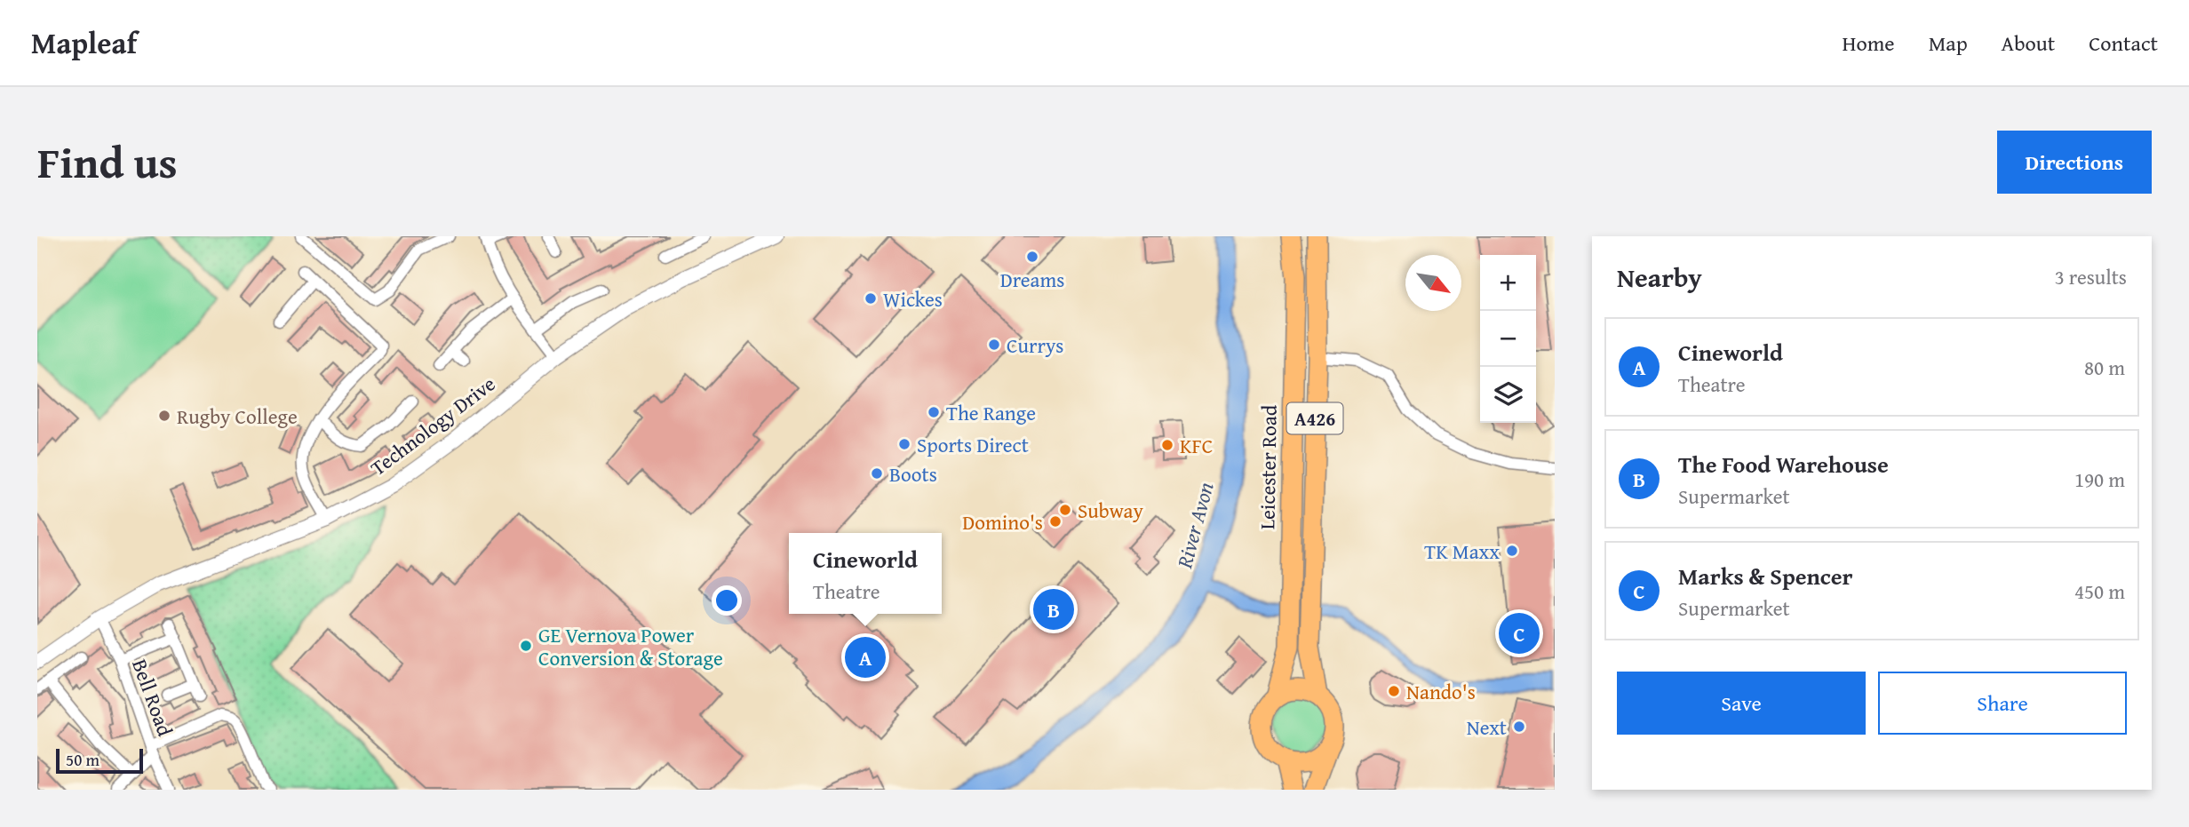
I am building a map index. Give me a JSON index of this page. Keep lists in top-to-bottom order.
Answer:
{
  "streets": {
    "highway": ["A426", "Leicester Road"],
    "street": ["Technology Drive", "Bell Road"]
  },
  "crossings": [
    ["A426", "Leicester Road"],
    ["Technology Drive", "Bell Road"]
  ],
  "water": ["River Avon"],
  "places": [
    "Dreams",
    "Wickes",
    "Currys",
    "The Range",
    "Rugby College",
    "Sports Direct",
    "KFC",
    "Boots",
    "Subway",
    "Domino's",
    "TK Maxx",
    "GE Vernova Power Conversion & Storage",
    "Nando's",
    "Next"
  ],
  "scale_bar": "50 m",
  "north": "bottom right",
  "page": {
    "header": "Mapleaf",
    "nav": [
      "Home",
      "Map",
      "About",
      "Contact"
    ],
    "title": "Find us",
    "buttons": [
      "Directions",
      ["Save", "Share"]
    ],
    "heading": ["Nearby", "3 results"],
    "map_buttons": ["+", "−"],
    "list": [
      {
        "mark": "A",
        "name": "Cineworld",
        "note": "Theatre",
        "value": "80 m"
      },
      {
        "mark": "B",
        "name": "The Food Warehouse",
        "note": "Supermarket",
        "value": "190 m"
      },
      {
        "mark": "C",
        "name": "Marks & Spencer",
        "note": "Supermarket",
        "value": "450 m"
      }
    ],
    "popup": ["Cineworld", "Theatre"],
    "pins": ["B", "C", "A"],
    "scale": "50 m"
  }
}
